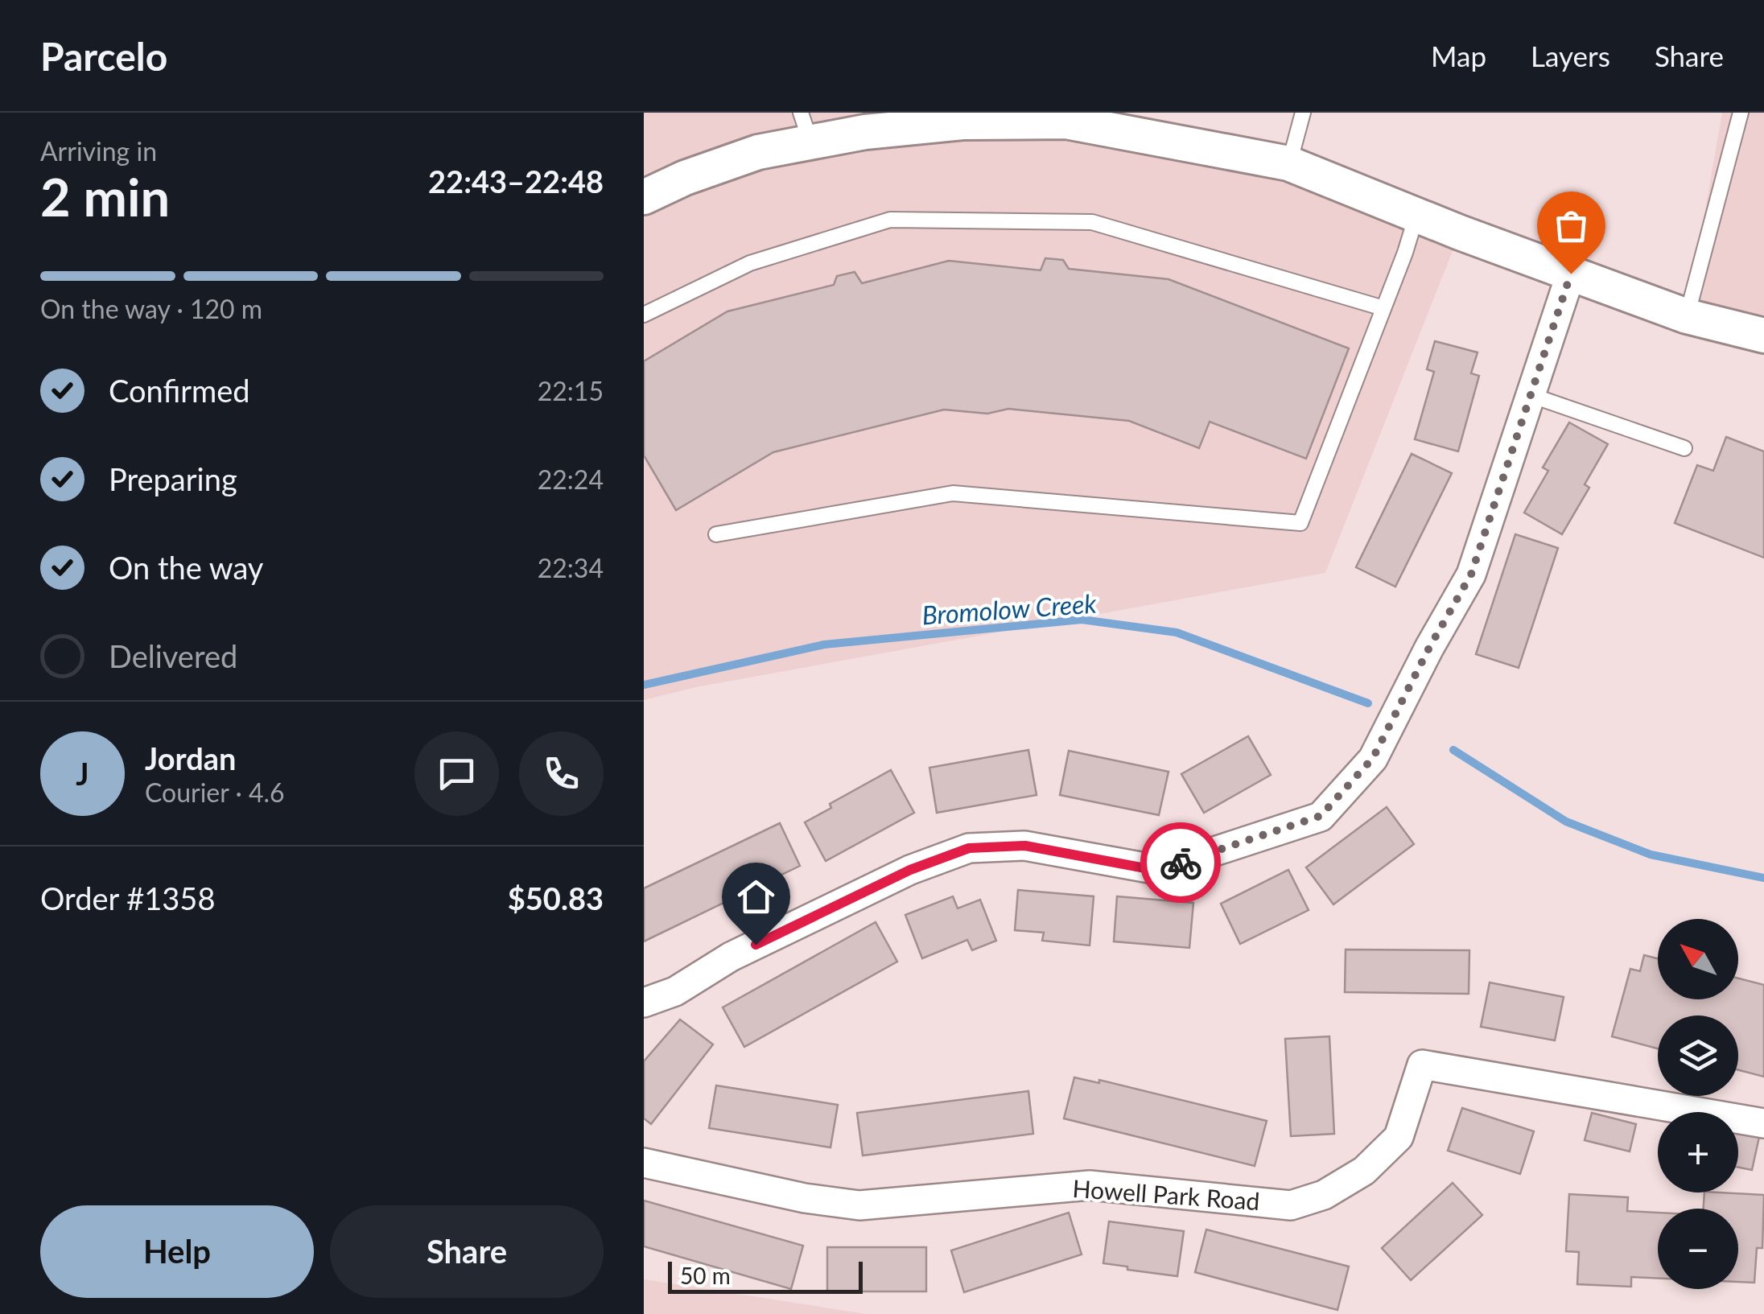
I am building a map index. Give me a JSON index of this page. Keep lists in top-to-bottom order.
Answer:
{
  "streets": {
    "street": ["Howell Park Road"]
  },
  "water": ["Bromolow Creek"],
  "scale_bar": "50 m",
  "north": "top left",
  "page": {
    "header": "Parcelo",
    "nav": ["Map", "Layers", "Share"],
    "heading": ["2 min", "Arriving in", "22:43–22:48"],
    "panel": [
      "Jordan",
      "Courier · 4.6",
      "Order #1358",
      "$50.83"
    ],
    "bar": "On the way · 120 m",
    "list": [
      ["Confirmed", "22:15"],
      ["Preparing", "22:24"],
      ["On the way", "22:34"],
      "Delivered"
    ],
    "round": "J",
    "map_buttons": ["+", "−"],
    "buttons": ["Help", "Share"],
    "scale": "50 m"
  }
}
